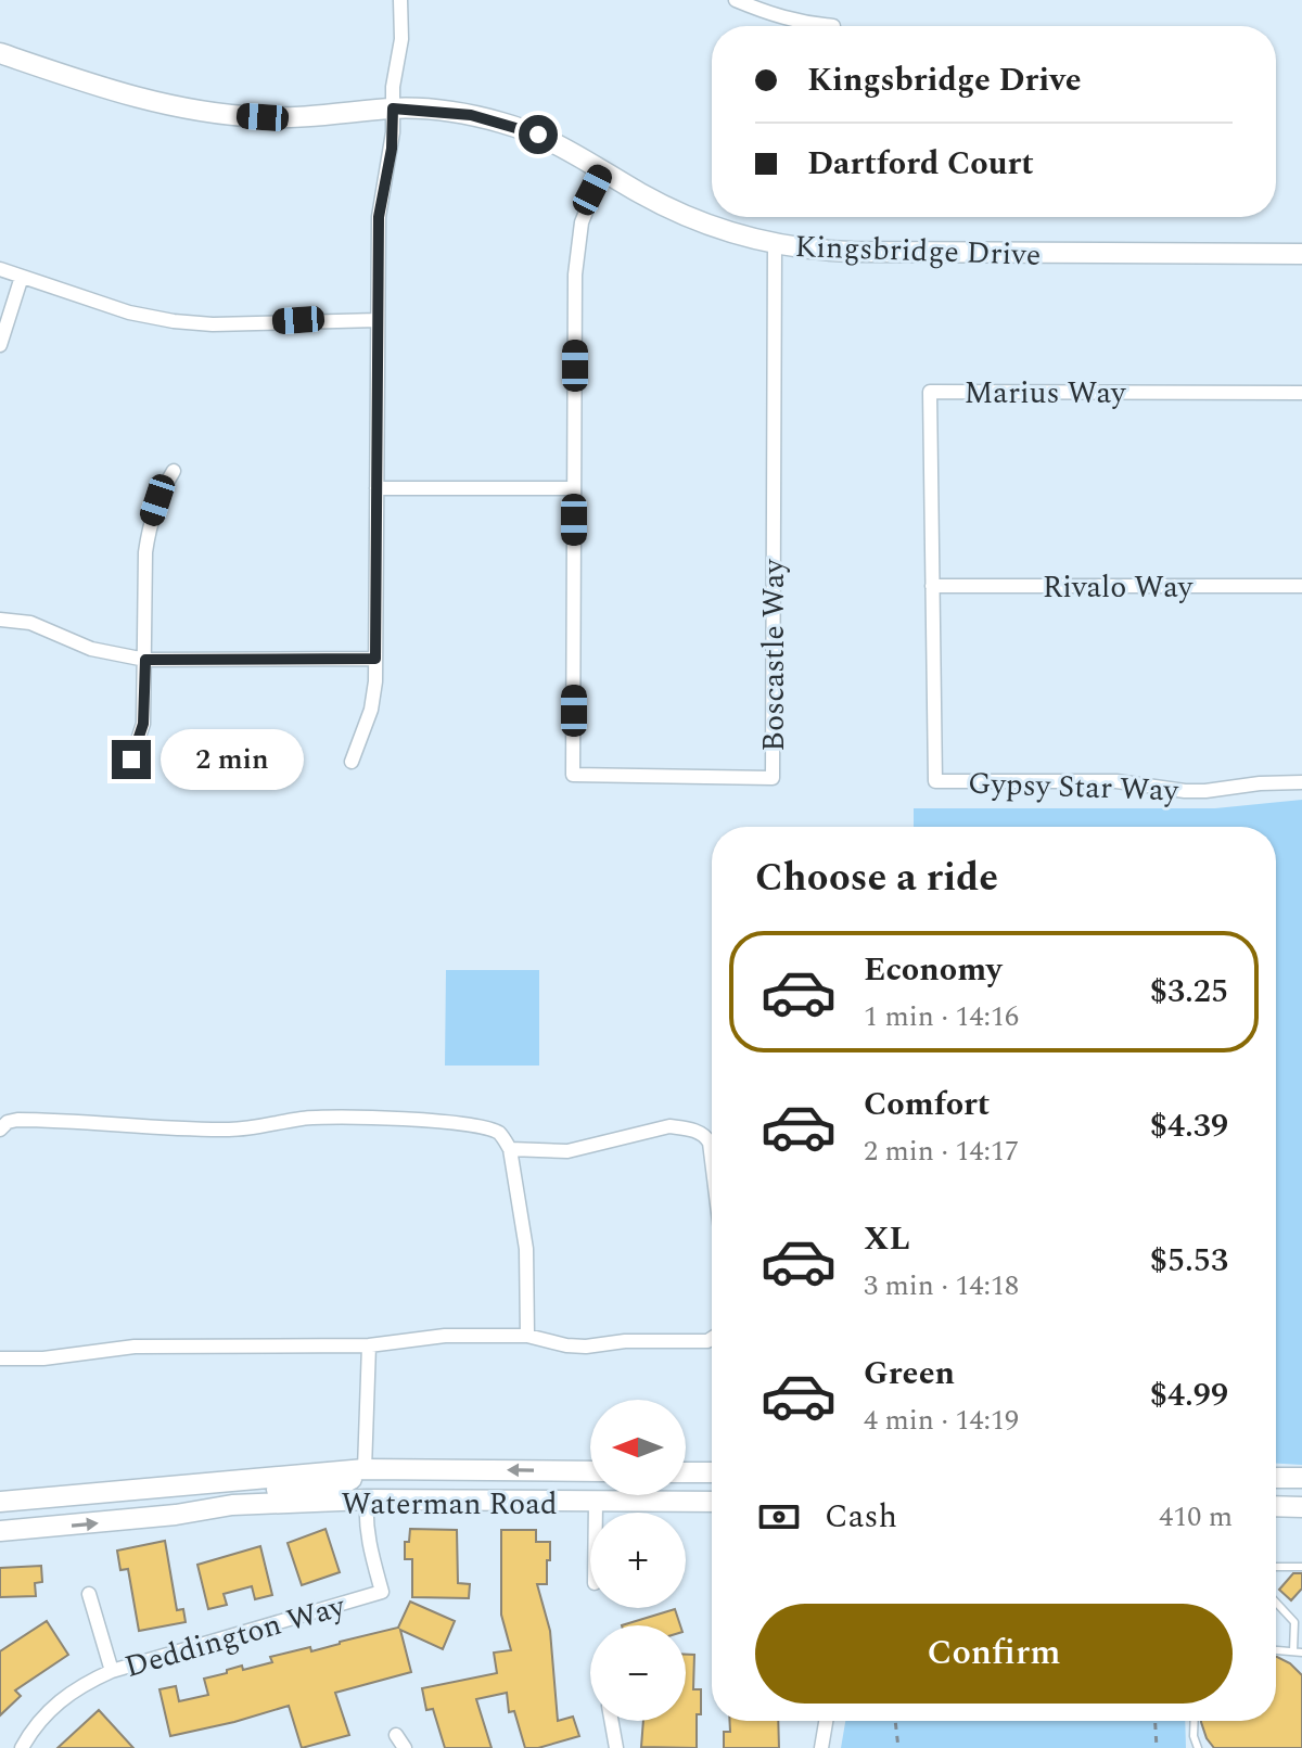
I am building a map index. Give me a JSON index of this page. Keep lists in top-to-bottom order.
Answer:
{
  "streets": {
    "street": [
      "Kingsbridge Drive",
      "Marius Way",
      "Rivalo Way",
      "Boscastle Way",
      "Gypsy Star Way",
      "Waterman Road",
      "Deddington Way"
    ]
  },
  "crossings": [
    ["Kingsbridge Drive", "Boscastle Way"],
    ["Marius Way", "Rivalo Way"],
    ["Marius Way", "Gypsy Star Way"],
    ["Rivalo Way", "Gypsy Star Way"],
    ["Waterman Road", "Deddington Way"]
  ],
  "north": "left",
  "page": {
    "banner": ["Kingsbridge Drive", "Dartford Court"],
    "bubble": "2 min",
    "heading": "Choose a ride",
    "list": [
      {
        "name": "Economy",
        "note": "1 min · 14:16",
        "value": "$3.25"
      },
      {
        "name": "Comfort",
        "note": "2 min · 14:17",
        "value": "$4.39"
      },
      {
        "name": "XL",
        "note": "3 min · 14:18",
        "value": "$5.53"
      },
      {
        "name": "Green",
        "note": "4 min · 14:19",
        "value": "$4.99"
      }
    ],
    "map_buttons": ["+", "−"],
    "pay": ["Cash", "410 m"],
    "buttons": "Confirm"
  }
}
